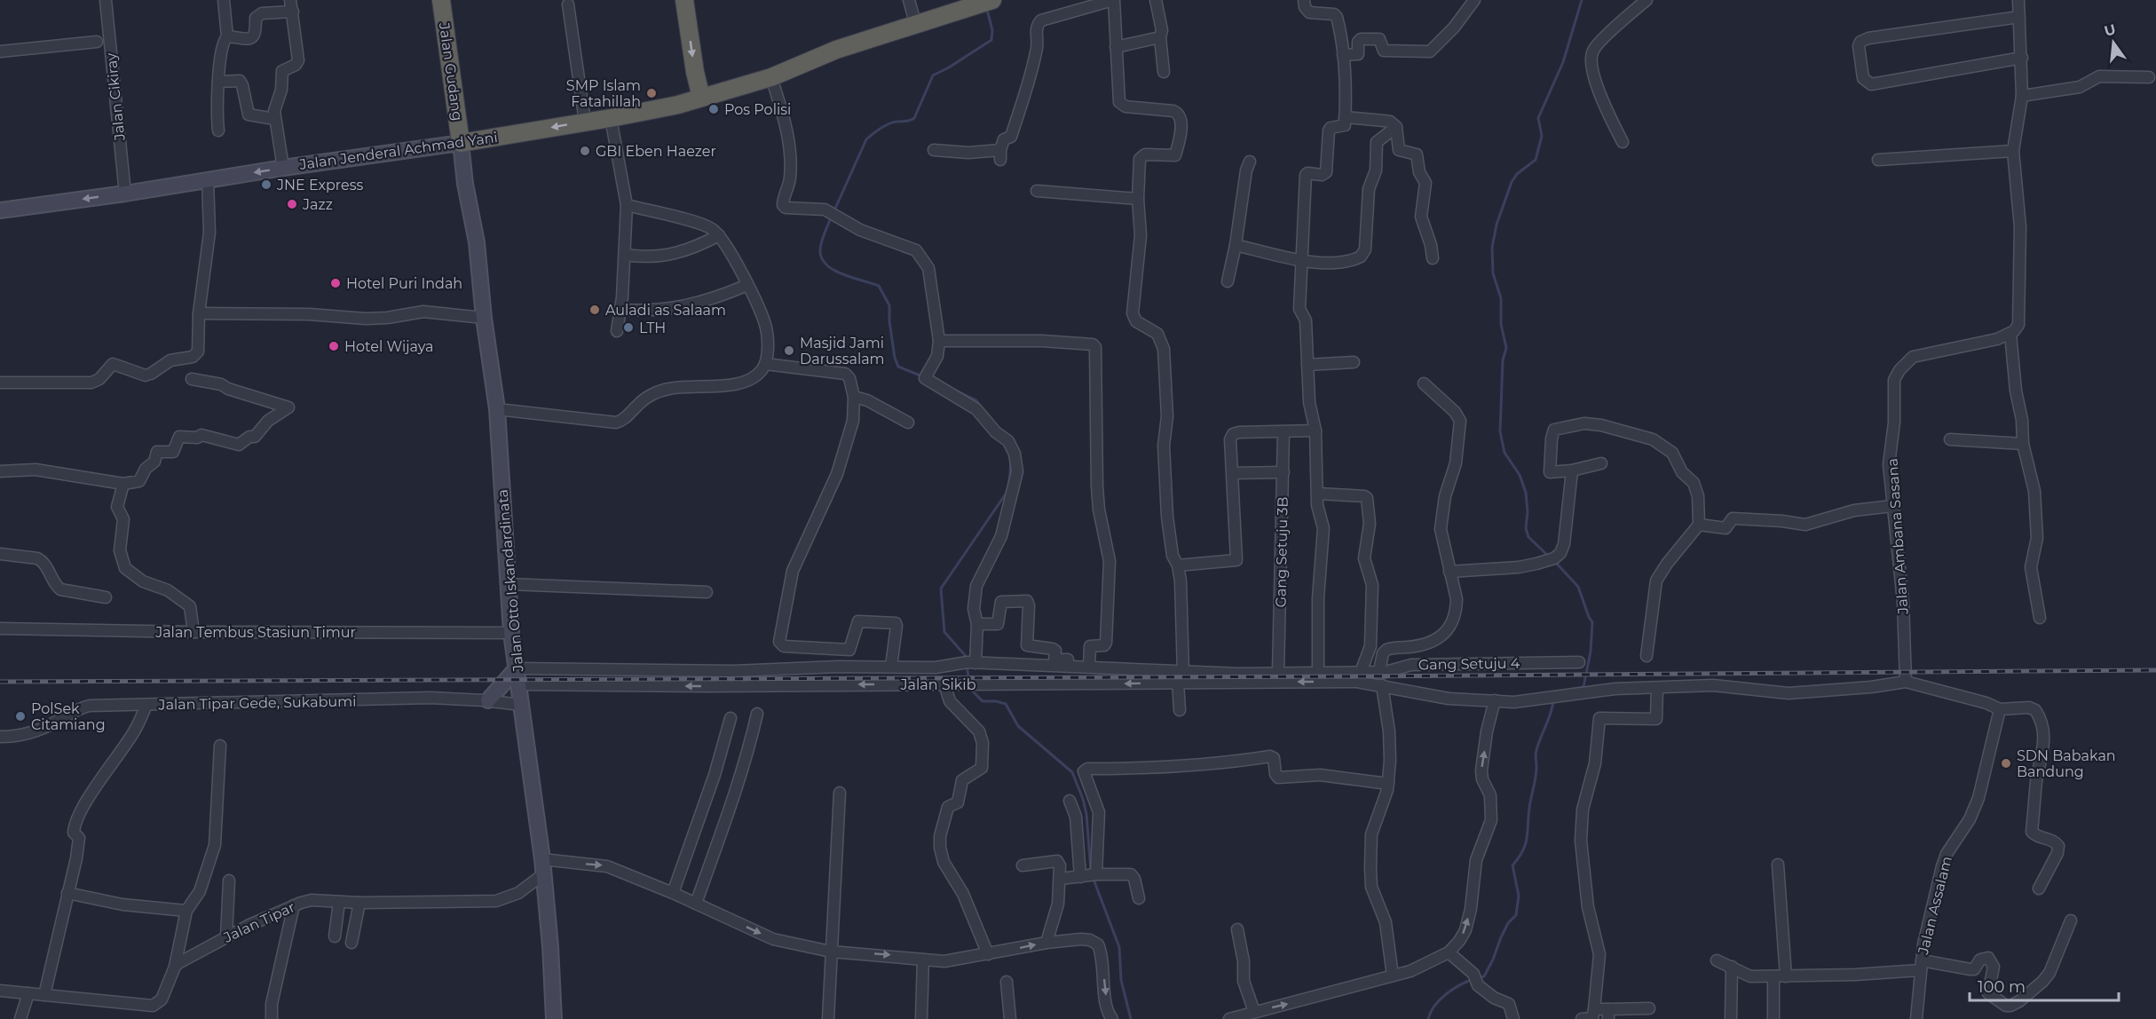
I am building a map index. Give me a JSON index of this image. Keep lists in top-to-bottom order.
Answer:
{
  "streets": {
    "highway": ["Jalan Gudang", "Jalan Jenderal Achmad Yani"],
    "main road": ["Jalan Otto Iskandardinata"],
    "street": [
      "Jalan Cikiray",
      "Jalan Ambana Sasana",
      "Gang Setuju 3B",
      "Jalan Tembus Stasiun Timur",
      "Gang Setuju 4",
      "Jalan Sikib",
      "Jalan Tipar Gede, Sukabumi",
      "Jalan Assalam",
      "Jalan Tipar"
    ]
  },
  "crossings": [
    ["Jalan Gudang", "Jalan Jenderal Achmad Yani"],
    ["Jalan Gudang", "Jalan Otto Iskandardinata"],
    ["Jalan Cikiray", "Jalan Jenderal Achmad Yani"],
    ["Jalan Jenderal Achmad Yani", "Jalan Otto Iskandardinata"],
    ["Jalan Otto Iskandardinata", "Jalan Tembus Stasiun Timur"],
    ["Jalan Otto Iskandardinata", "Jalan Sikib"],
    ["Jalan Otto Iskandardinata", "Jalan Tipar Gede, Sukabumi"],
    ["Jalan Otto Iskandardinata", "Jalan Tipar"],
    ["Gang Setuju 4", "Jalan Sikib"]
  ],
  "places": [
    "SMP Islam Fatahillah",
    "Pos Polisi",
    "GBI Eben Haezer",
    "JNE Express",
    "Jazz",
    "Hotel Puri Indah",
    "Auladi as Salaam",
    "LTH",
    "Hotel Wijaya",
    "Masjid Jami Darussalam",
    "PolSek Citamiang",
    "SDN Babakan Bandung"
  ],
  "scale_bar": "100 m",
  "north": "top"
}
